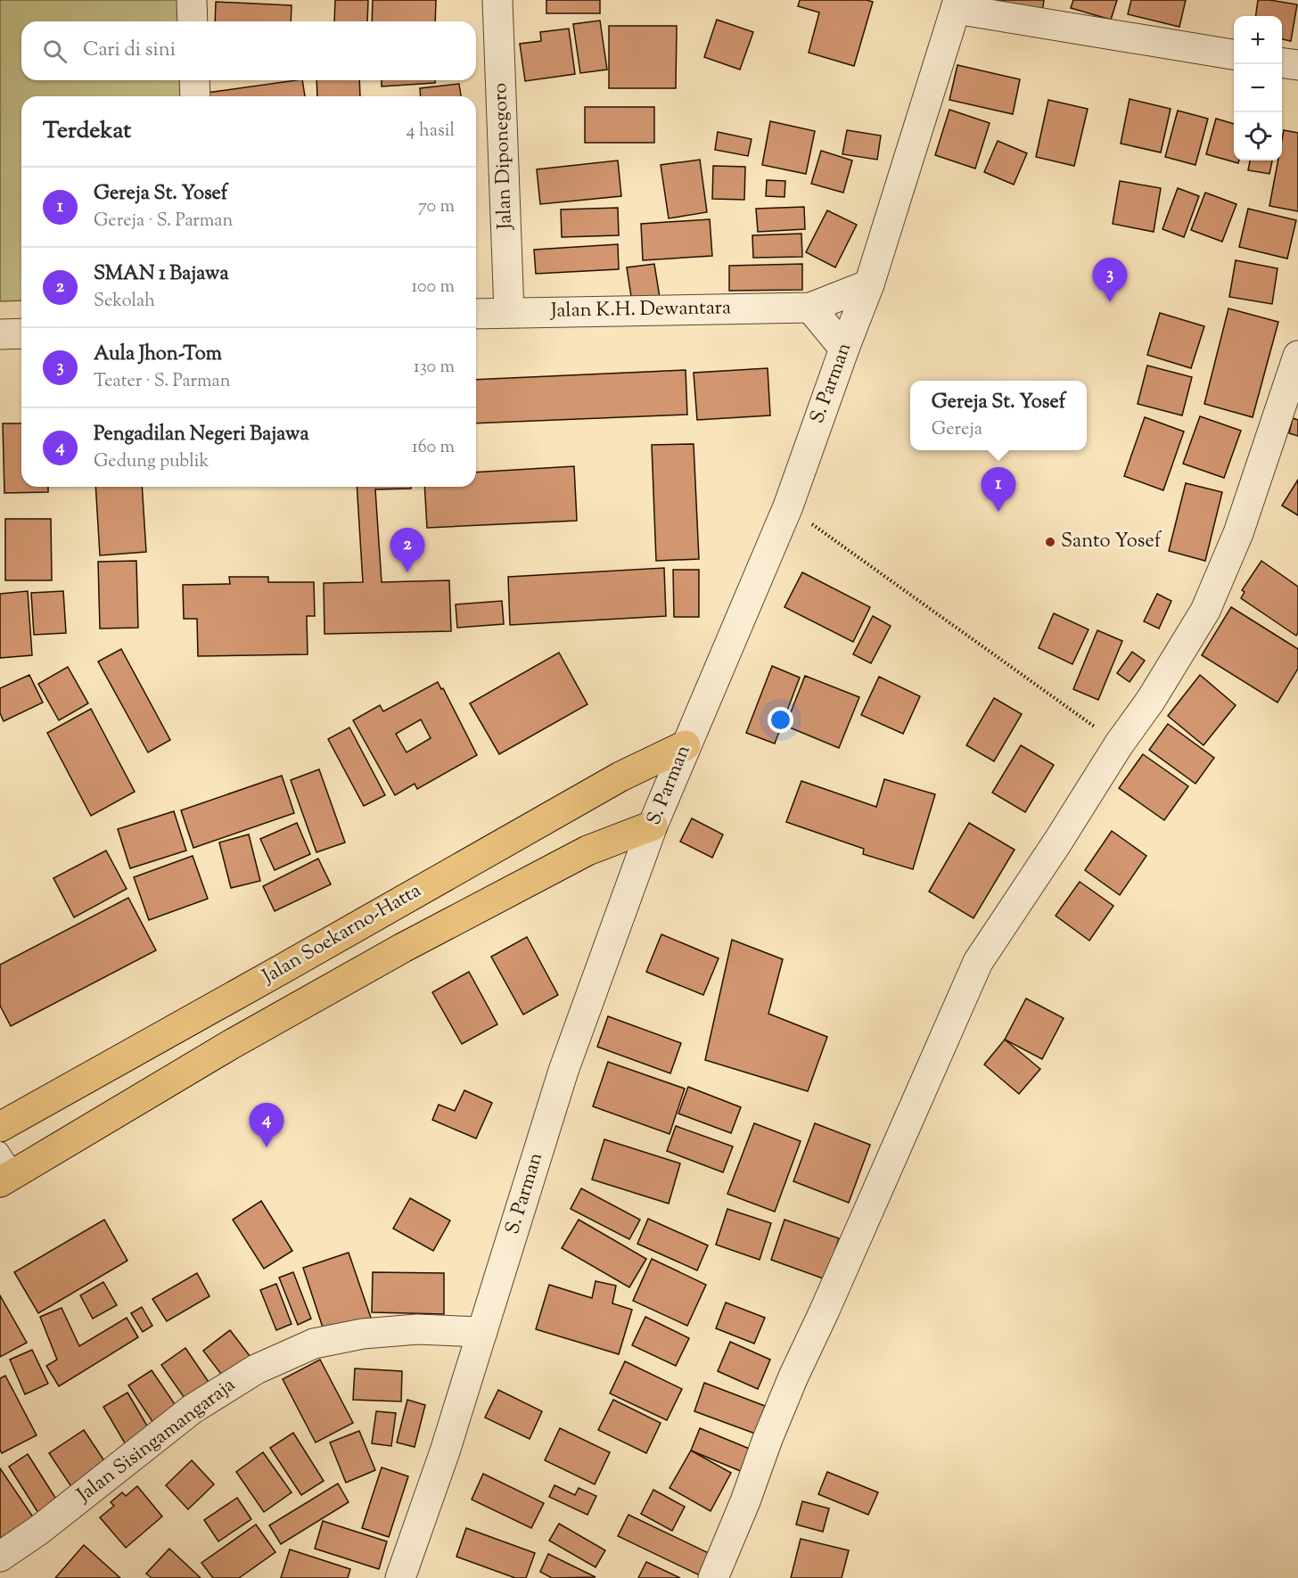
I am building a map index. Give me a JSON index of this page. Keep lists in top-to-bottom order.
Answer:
{
  "streets": {
    "highway": ["Jalan Soekarno-Hatta"],
    "street": [
      "Jalan Diponegoro",
      "Jalan K.H. Dewantara",
      "S. Parman",
      "Jalan Sisingamangaraja"
    ]
  },
  "crossings": [
    ["Jalan Diponegoro", "Jalan K.H. Dewantara"],
    ["Jalan K.H. Dewantara", "S. Parman"],
    ["S. Parman", "Jalan Soekarno-Hatta"],
    ["S. Parman", "Jalan Sisingamangaraja"]
  ],
  "places": ["Santo Yosef"],
  "page": {
    "map_buttons": ["+", "−"],
    "search": "Cari di sini",
    "heading": ["Terdekat", "4 hasil"],
    "list": [
      {
        "mark": "1",
        "name": "Gereja St. Yosef",
        "note": "Gereja · S. Parman",
        "value": "70 m"
      },
      {
        "mark": "2",
        "name": "SMAN 1 Bajawa",
        "note": "Sekolah",
        "value": "100 m"
      },
      {
        "mark": "3",
        "name": "Aula Jhon-Tom",
        "note": "Teater · S. Parman",
        "value": "130 m"
      },
      {
        "mark": "4",
        "name": "Pengadilan Negeri Bajawa",
        "note": "Gedung publik",
        "value": "160 m"
      }
    ],
    "pins": [
      "3",
      "1",
      "2",
      "4"
    ],
    "popup": ["Gereja St. Yosef", "Gereja"]
  }
}
